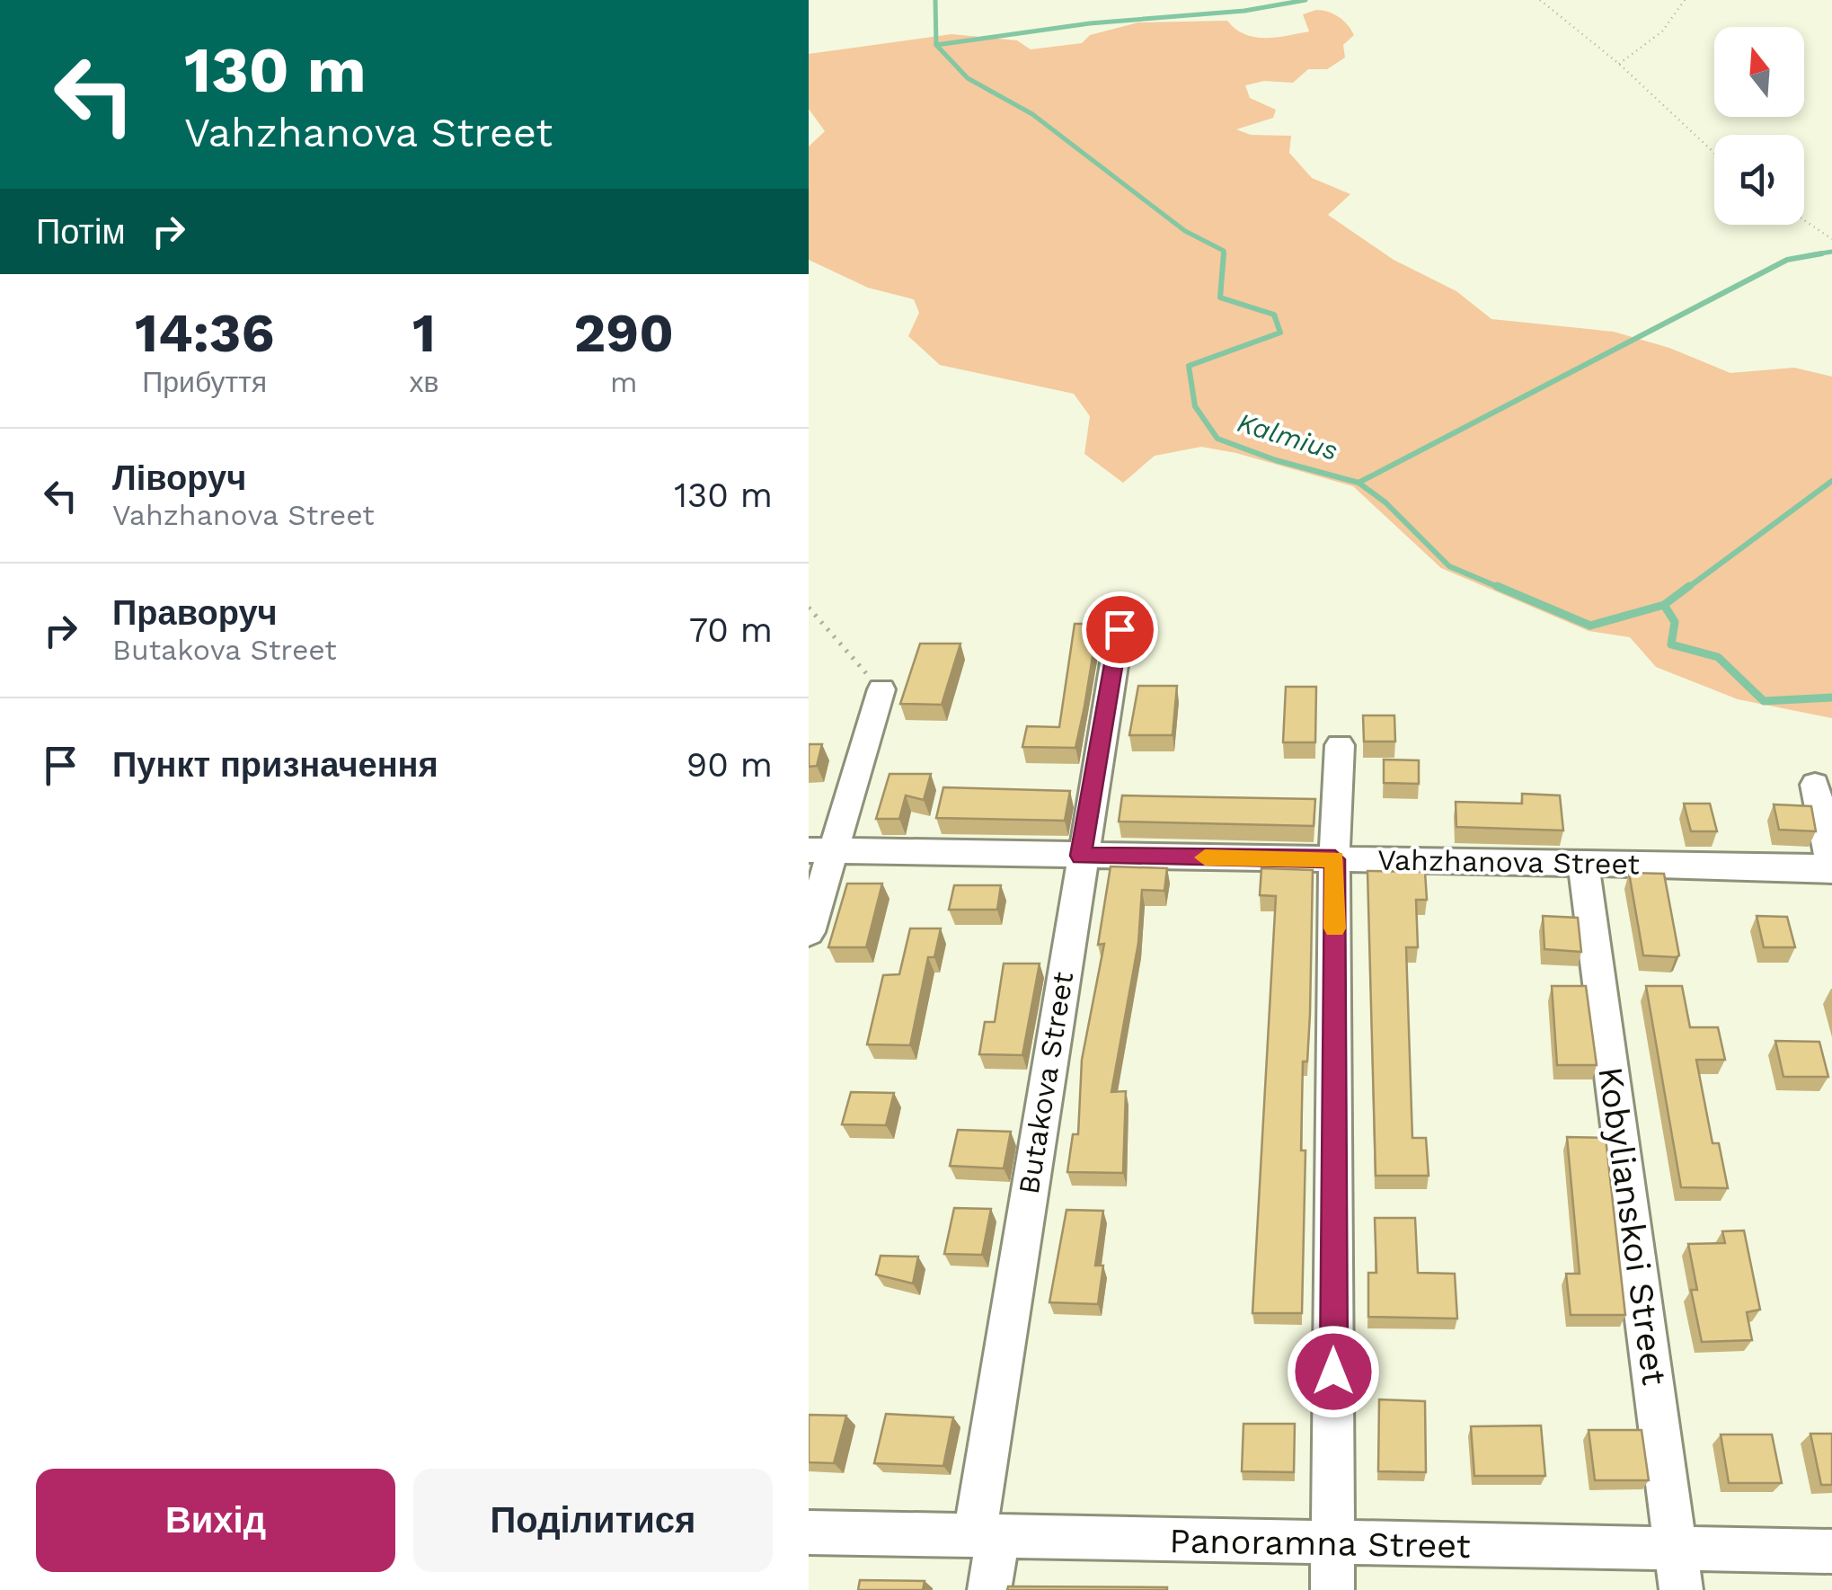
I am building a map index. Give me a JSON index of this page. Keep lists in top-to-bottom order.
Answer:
{
  "streets": {
    "street": [
      "Vahzhanova Street",
      "Butakova Street",
      "Kobylianskoi Street",
      "Panoramna Street"
    ]
  },
  "crossings": [
    ["Vahzhanova Street", "Butakova Street"],
    ["Vahzhanova Street", "Kobylianskoi Street"],
    ["Butakova Street", "Panoramna Street"],
    ["Kobylianskoi Street", "Panoramna Street"]
  ],
  "water": ["Kalmius"],
  "north": "top",
  "page": {
    "turn": ["130 m", "Vahzhanova Street"],
    "then": "Потім",
    "eta": [
      "14:36",
      "Прибуття",
      "1",
      "хв",
      "290",
      "m"
    ],
    "list": [
      {
        "name": "Ліворуч",
        "note": "Vahzhanova Street",
        "value": "130 m"
      },
      {
        "name": "Праворуч",
        "note": "Butakova Street",
        "value": "70 m"
      },
      {
        "name": "Пункт призначення",
        "value": "90 m"
      }
    ],
    "buttons": ["Вихід", "Поділитися"]
  }
}
